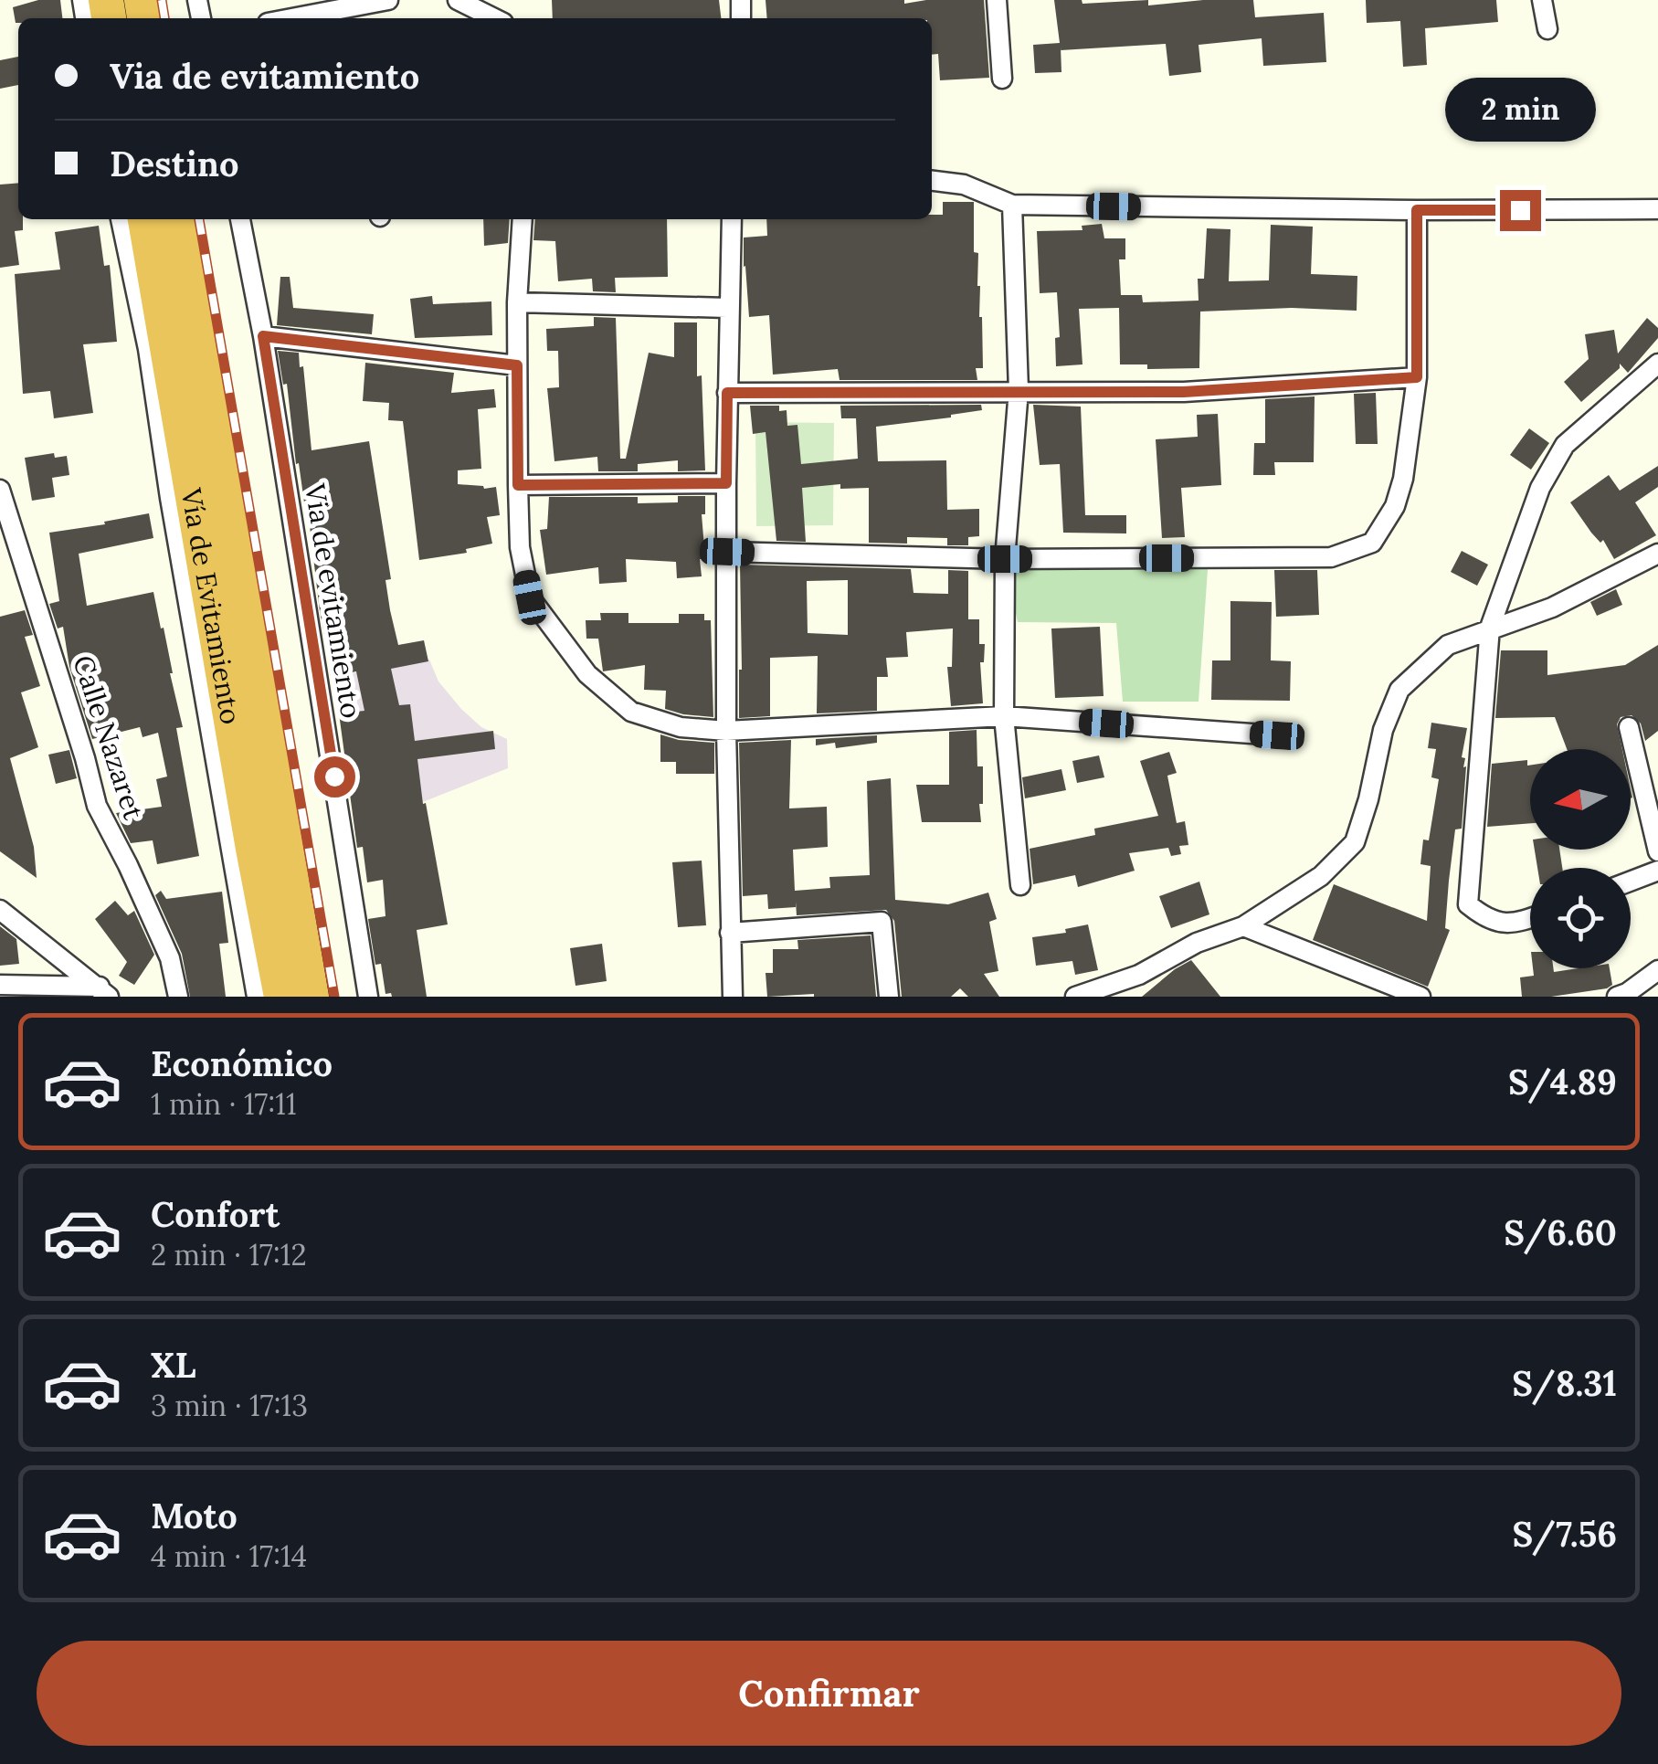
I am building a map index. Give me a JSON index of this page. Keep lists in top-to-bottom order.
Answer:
{
  "streets": {
    "highway": ["Vía de Evitamiento"],
    "street": ["Via de evitamiento", "Calle Nazaret"]
  },
  "north": "left",
  "page": {
    "banner": ["Via de evitamiento", "Destino"],
    "bubble": "2 min",
    "list": [
      {
        "name": "Económico",
        "note": "1 min · 17:11",
        "value": "S/4.89"
      },
      {
        "name": "Confort",
        "note": "2 min · 17:12",
        "value": "S/6.60"
      },
      {
        "name": "XL",
        "note": "3 min · 17:13",
        "value": "S/8.31"
      },
      {
        "name": "Moto",
        "note": "4 min · 17:14",
        "value": "S/7.56"
      }
    ],
    "buttons": "Confirmar"
  }
}
